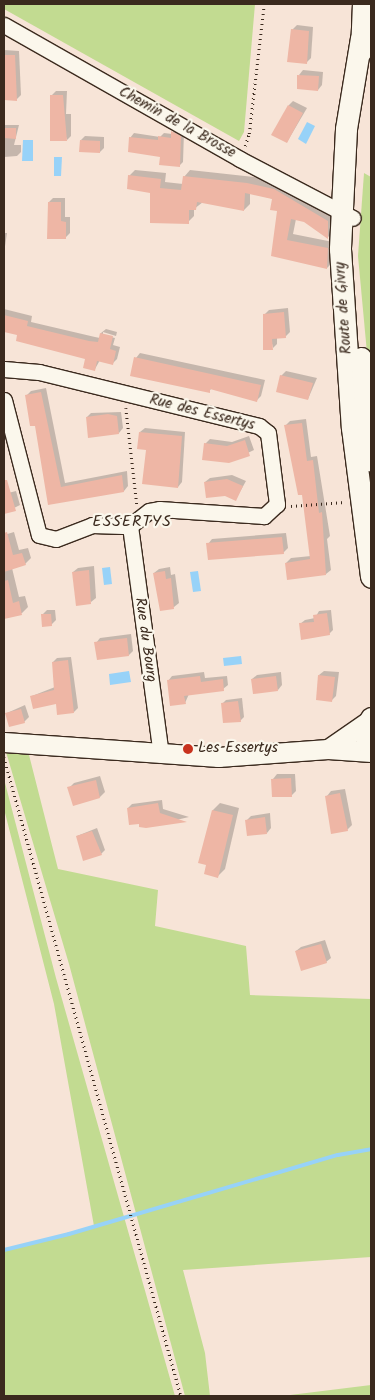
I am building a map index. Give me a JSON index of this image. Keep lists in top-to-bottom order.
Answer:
{
  "streets": {
    "main road": ["Route de Givry"],
    "street": ["Chemin de la Brosse", "Rue des Essertys", "Rue du Bourg"]
  },
  "crossings": [
    ["Chemin de la Brosse", "Route de Givry"]
  ],
  "districts": ["ESSERTYS"],
  "places": ["Les Essertys"]
}
